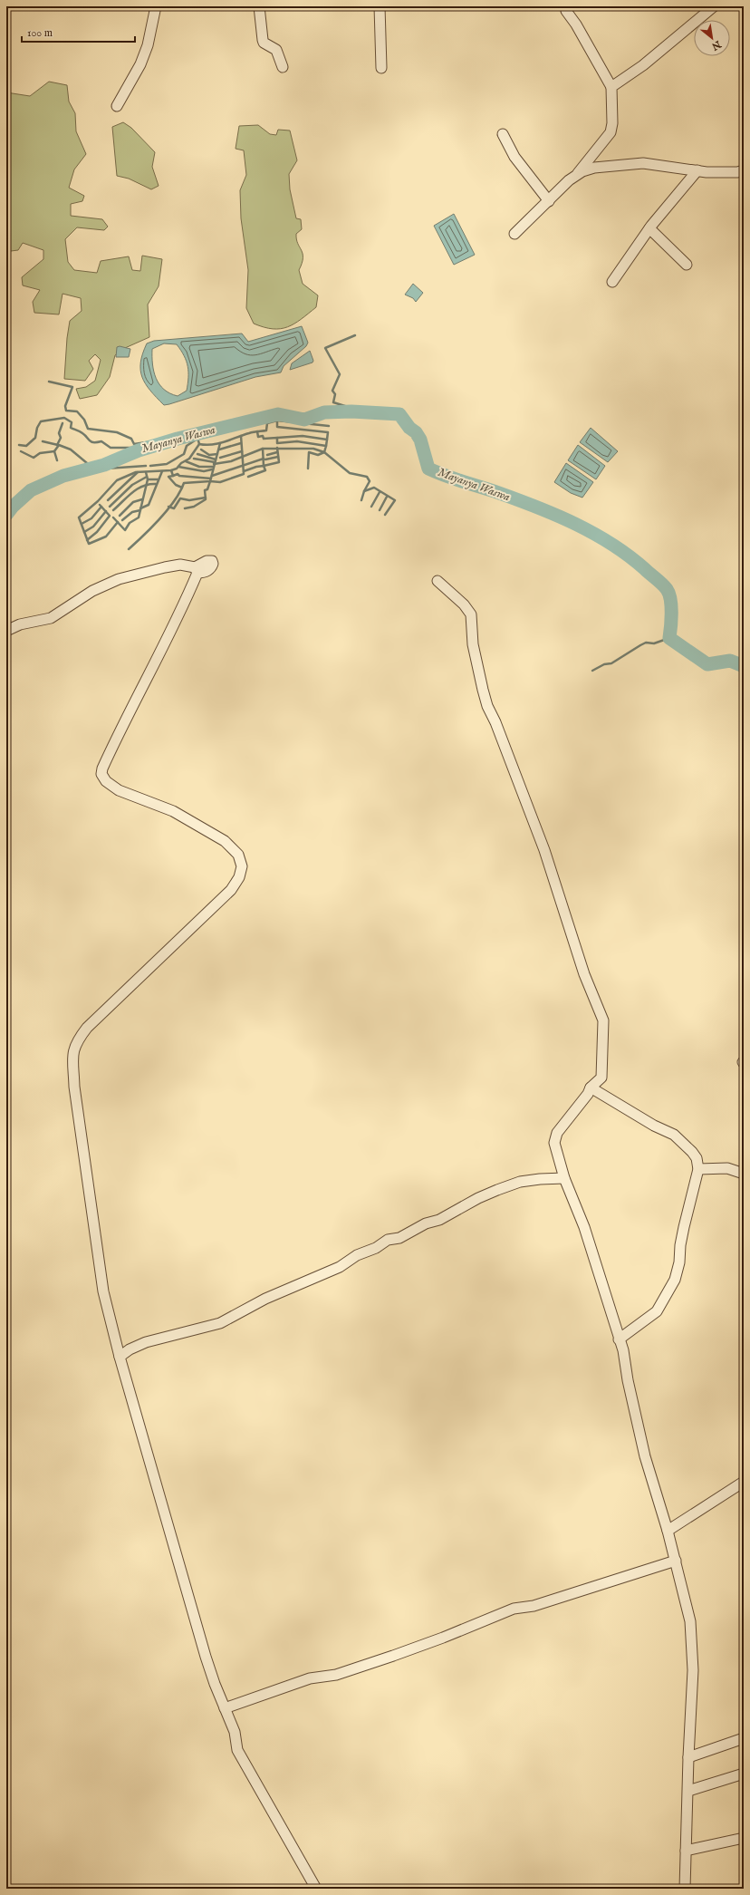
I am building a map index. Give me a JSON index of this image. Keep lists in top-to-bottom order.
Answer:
{
  "water": ["Mayanya Waswa"],
  "scale_bar": "100 m",
  "north": "bottom right"
}
